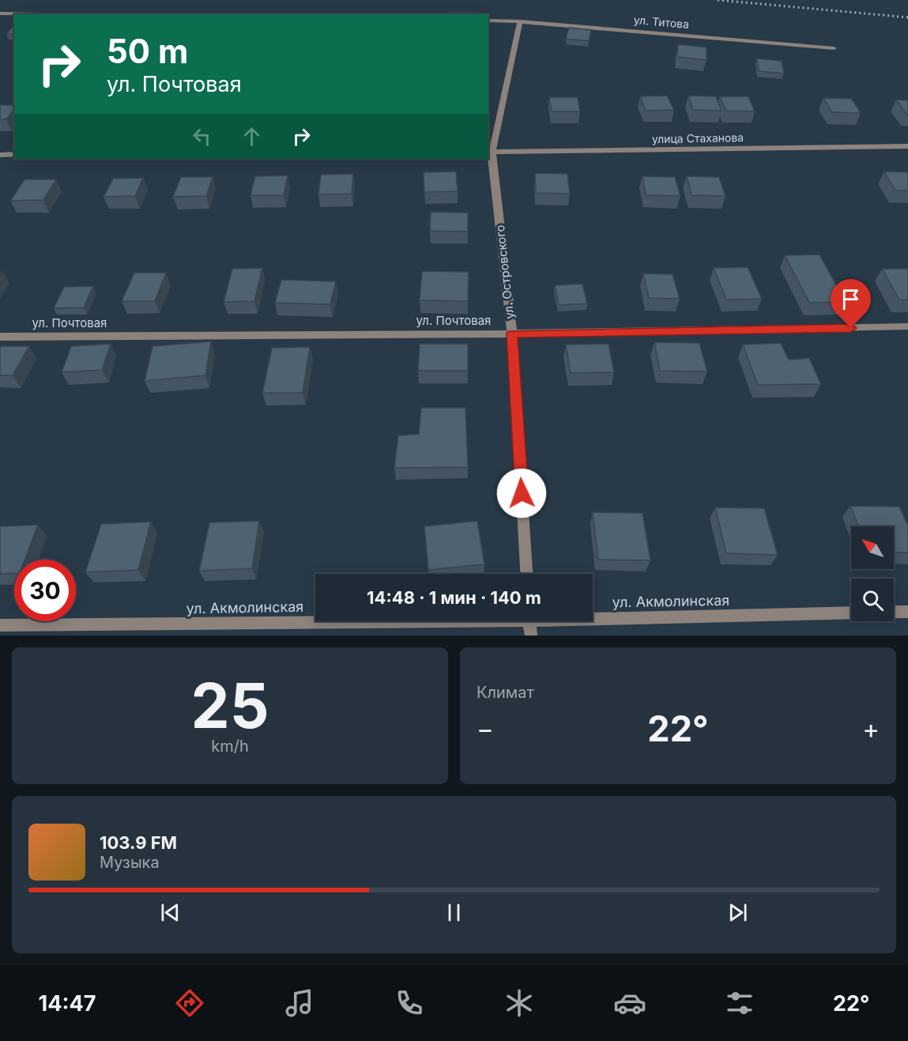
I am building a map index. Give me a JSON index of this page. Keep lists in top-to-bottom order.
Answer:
{
  "streets": {
    "street": [
      "ул. Титова",
      "улица Стаханова",
      "ул. Островского",
      "ул. Почтовая",
      "ул. Акмолинская"
    ]
  },
  "crossings": [
    ["ул. Титова", "ул. Островского"],
    ["улица Стаханова", "ул. Островского"],
    ["ул. Островского", "ул. Почтовая"]
  ],
  "north": "top left",
  "page": {
    "turn": ["50 m", "ул. Почтовая"],
    "limit": "30",
    "trip": "14:48 · 1 мин · 140 m",
    "tile": [
      ["25", "km/h"],
      "Климат"
    ],
    "heat": ["−", "22°", "+"],
    "song": ["103.9 FM", "Музыка"],
    "tabs": ["14:47", "22°"]
  }
}
